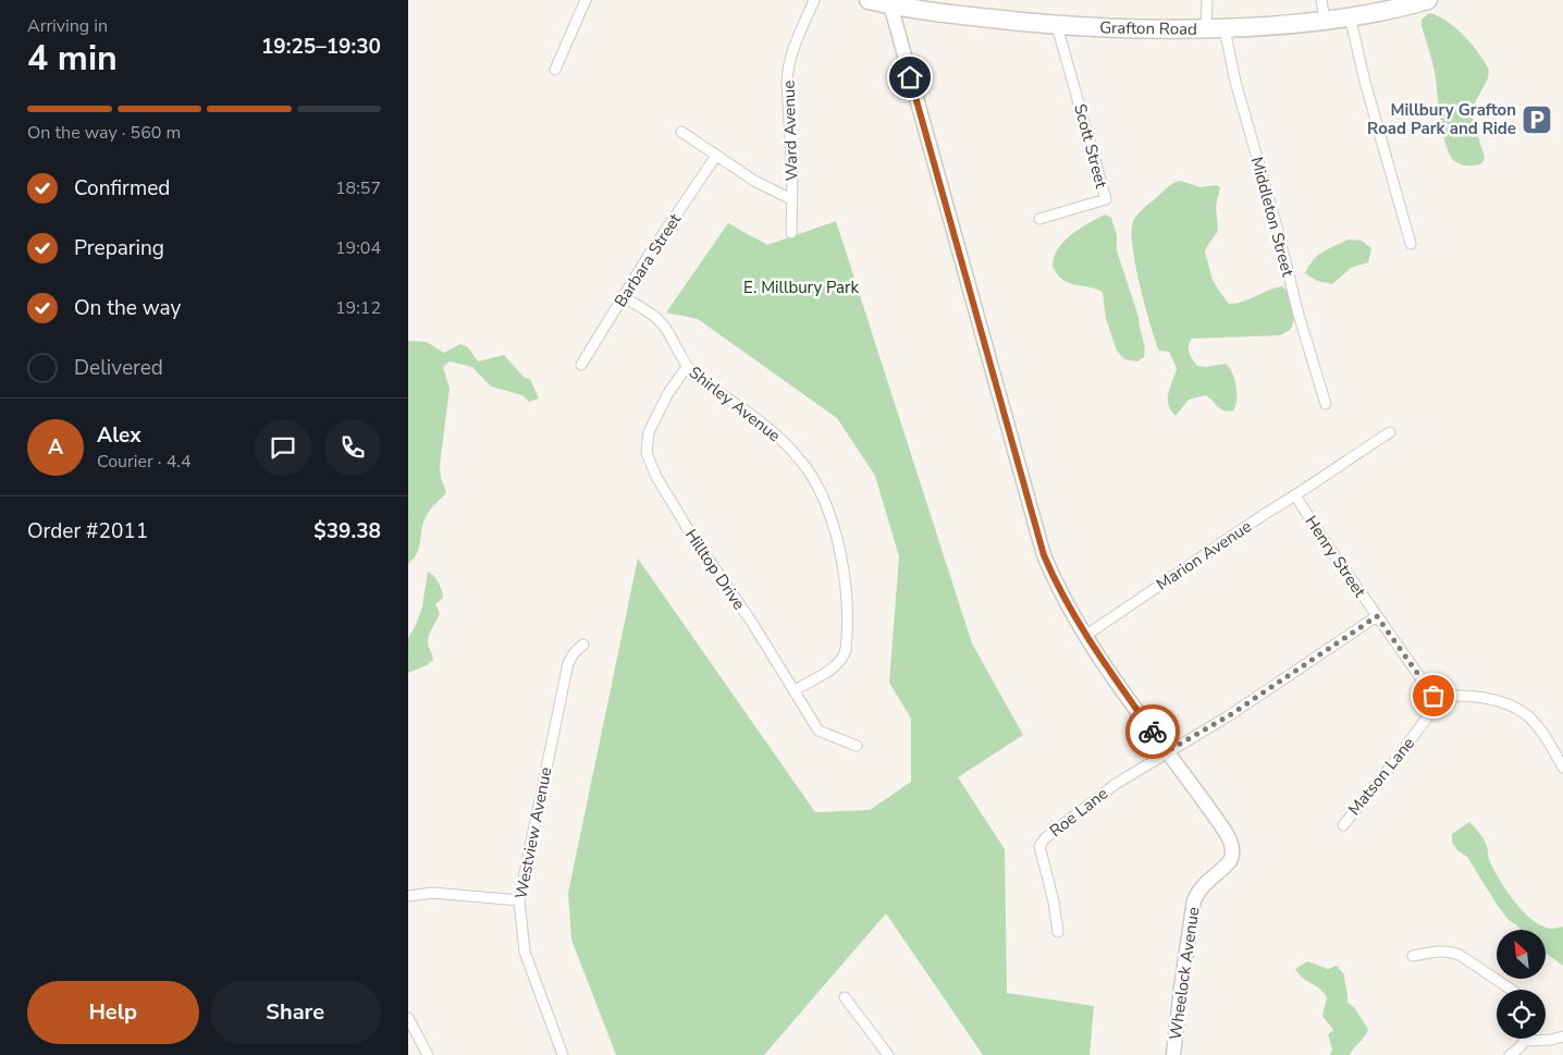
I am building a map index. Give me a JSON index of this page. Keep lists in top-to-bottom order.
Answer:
{
  "streets": {
    "highway": ["Grafton Road"],
    "street": [
      "Ward Avenue",
      "Scott Street",
      "Middleton Street",
      "Barbara Street",
      "Shirley Avenue",
      "Marion Avenue",
      "Henry Street",
      "Hilltop Drive",
      "Matson Lane",
      "Roe Lane",
      "Westview Avenue",
      "Wheelock Avenue"
    ]
  },
  "crossings": [
    ["Grafton Road", "Scott Street"],
    ["Grafton Road", "Middleton Street"],
    ["Grafton Road", "Wheelock Avenue"],
    ["Barbara Street", "Shirley Avenue"],
    ["Shirley Avenue", "Hilltop Drive"],
    ["Marion Avenue", "Henry Street"],
    ["Marion Avenue", "Wheelock Avenue"],
    ["Henry Street", "Matson Lane"],
    ["Roe Lane", "Wheelock Avenue"]
  ],
  "parks": ["E. Millbury Park"],
  "places": {
    "parking": ["Millbury Grafton Road Park and Ride"]
  },
  "north": "top left",
  "page": {
    "heading": ["4 min", "Arriving in", "19:25–19:30"],
    "panel": [
      "Alex",
      "Courier · 4.4",
      "Order #2011",
      "$39.38"
    ],
    "bar": "On the way · 560 m",
    "list": [
      ["Confirmed", "18:57"],
      ["Preparing", "19:04"],
      ["On the way", "19:12"],
      "Delivered"
    ],
    "round": "A",
    "buttons": ["Help", "Share"]
  }
}
